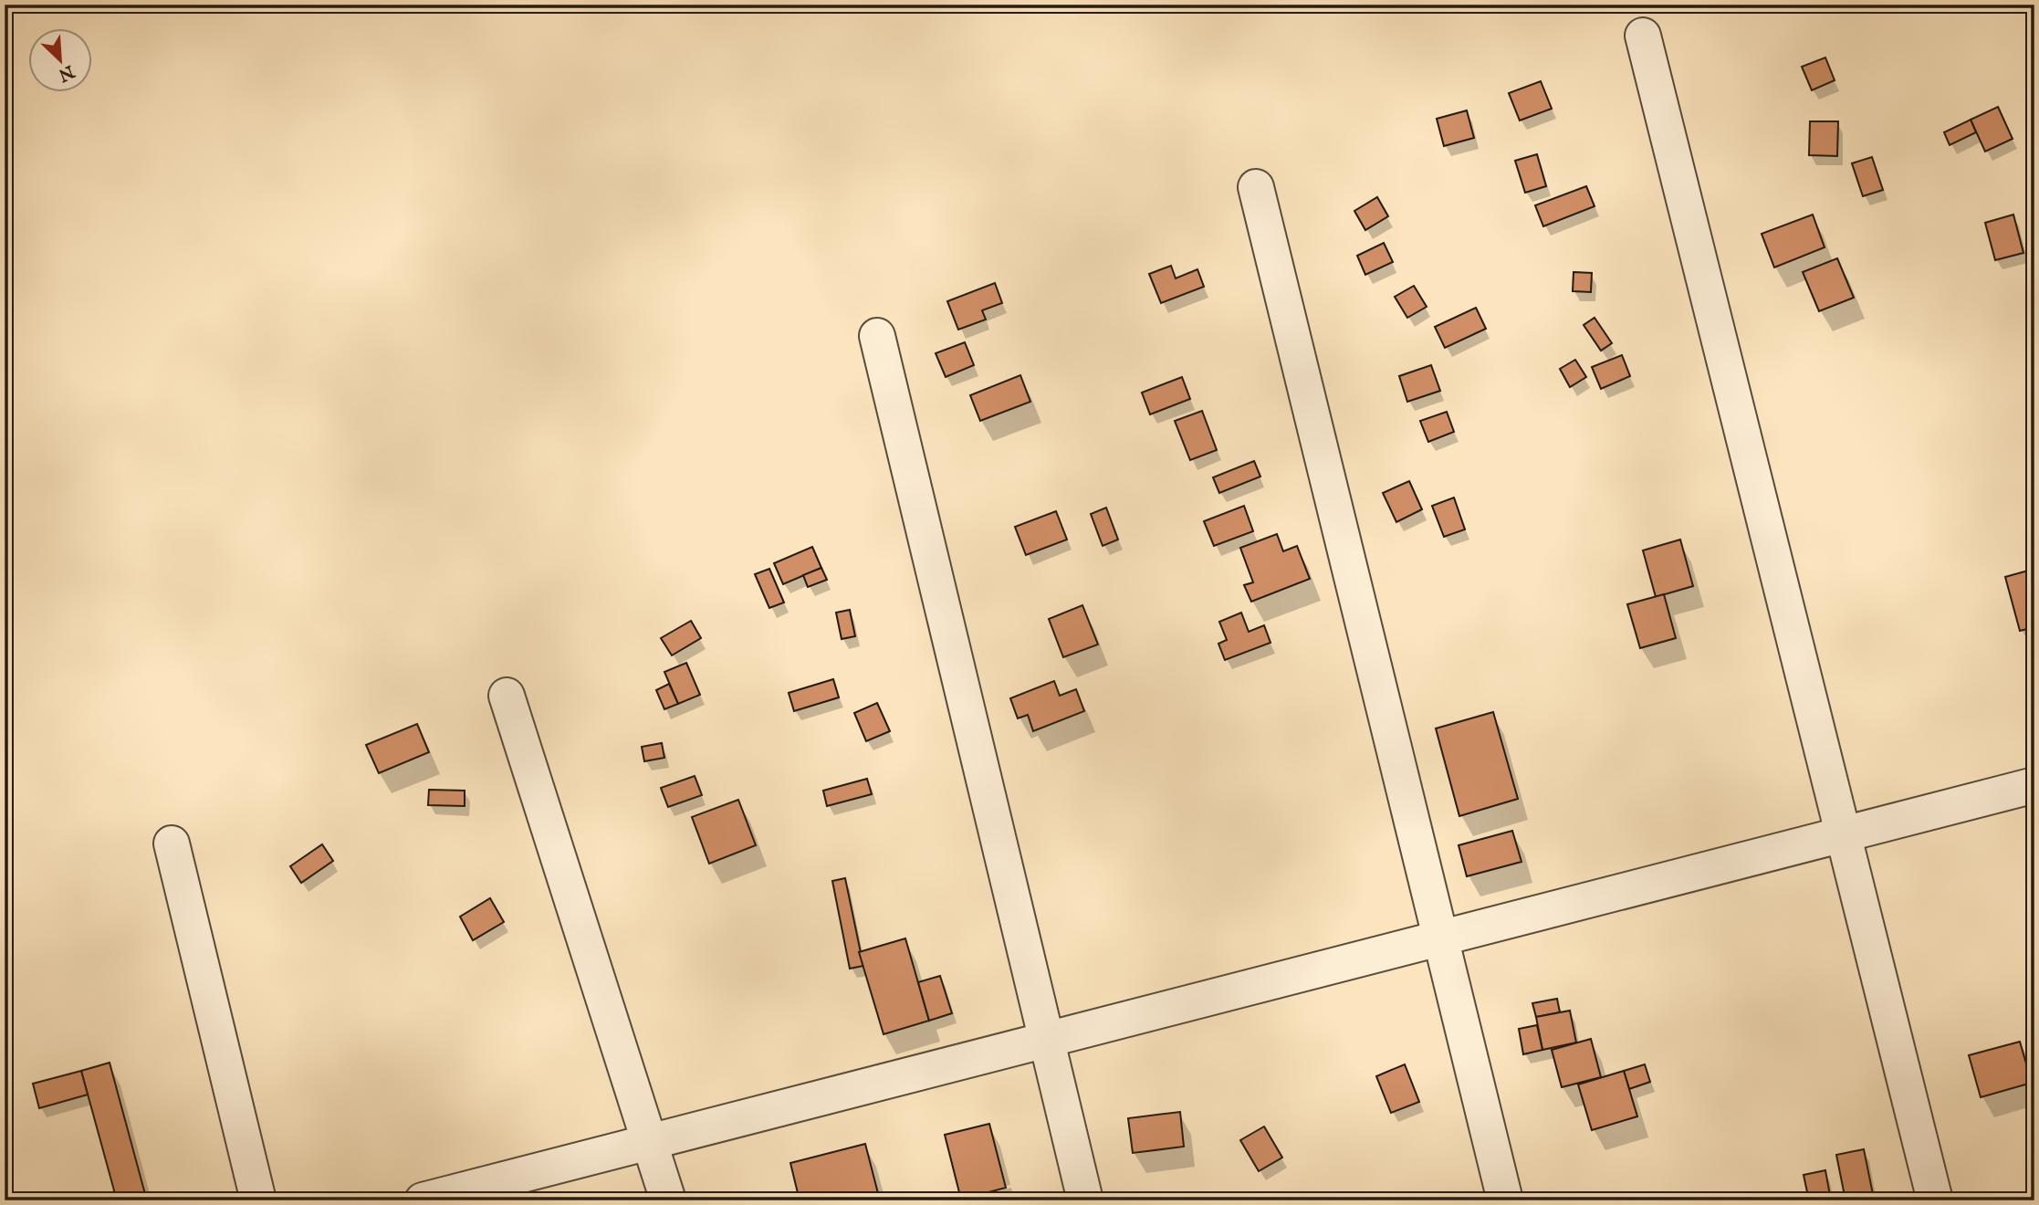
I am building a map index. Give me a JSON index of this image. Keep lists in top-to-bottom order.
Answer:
{
  "north": "bottom right"
}
